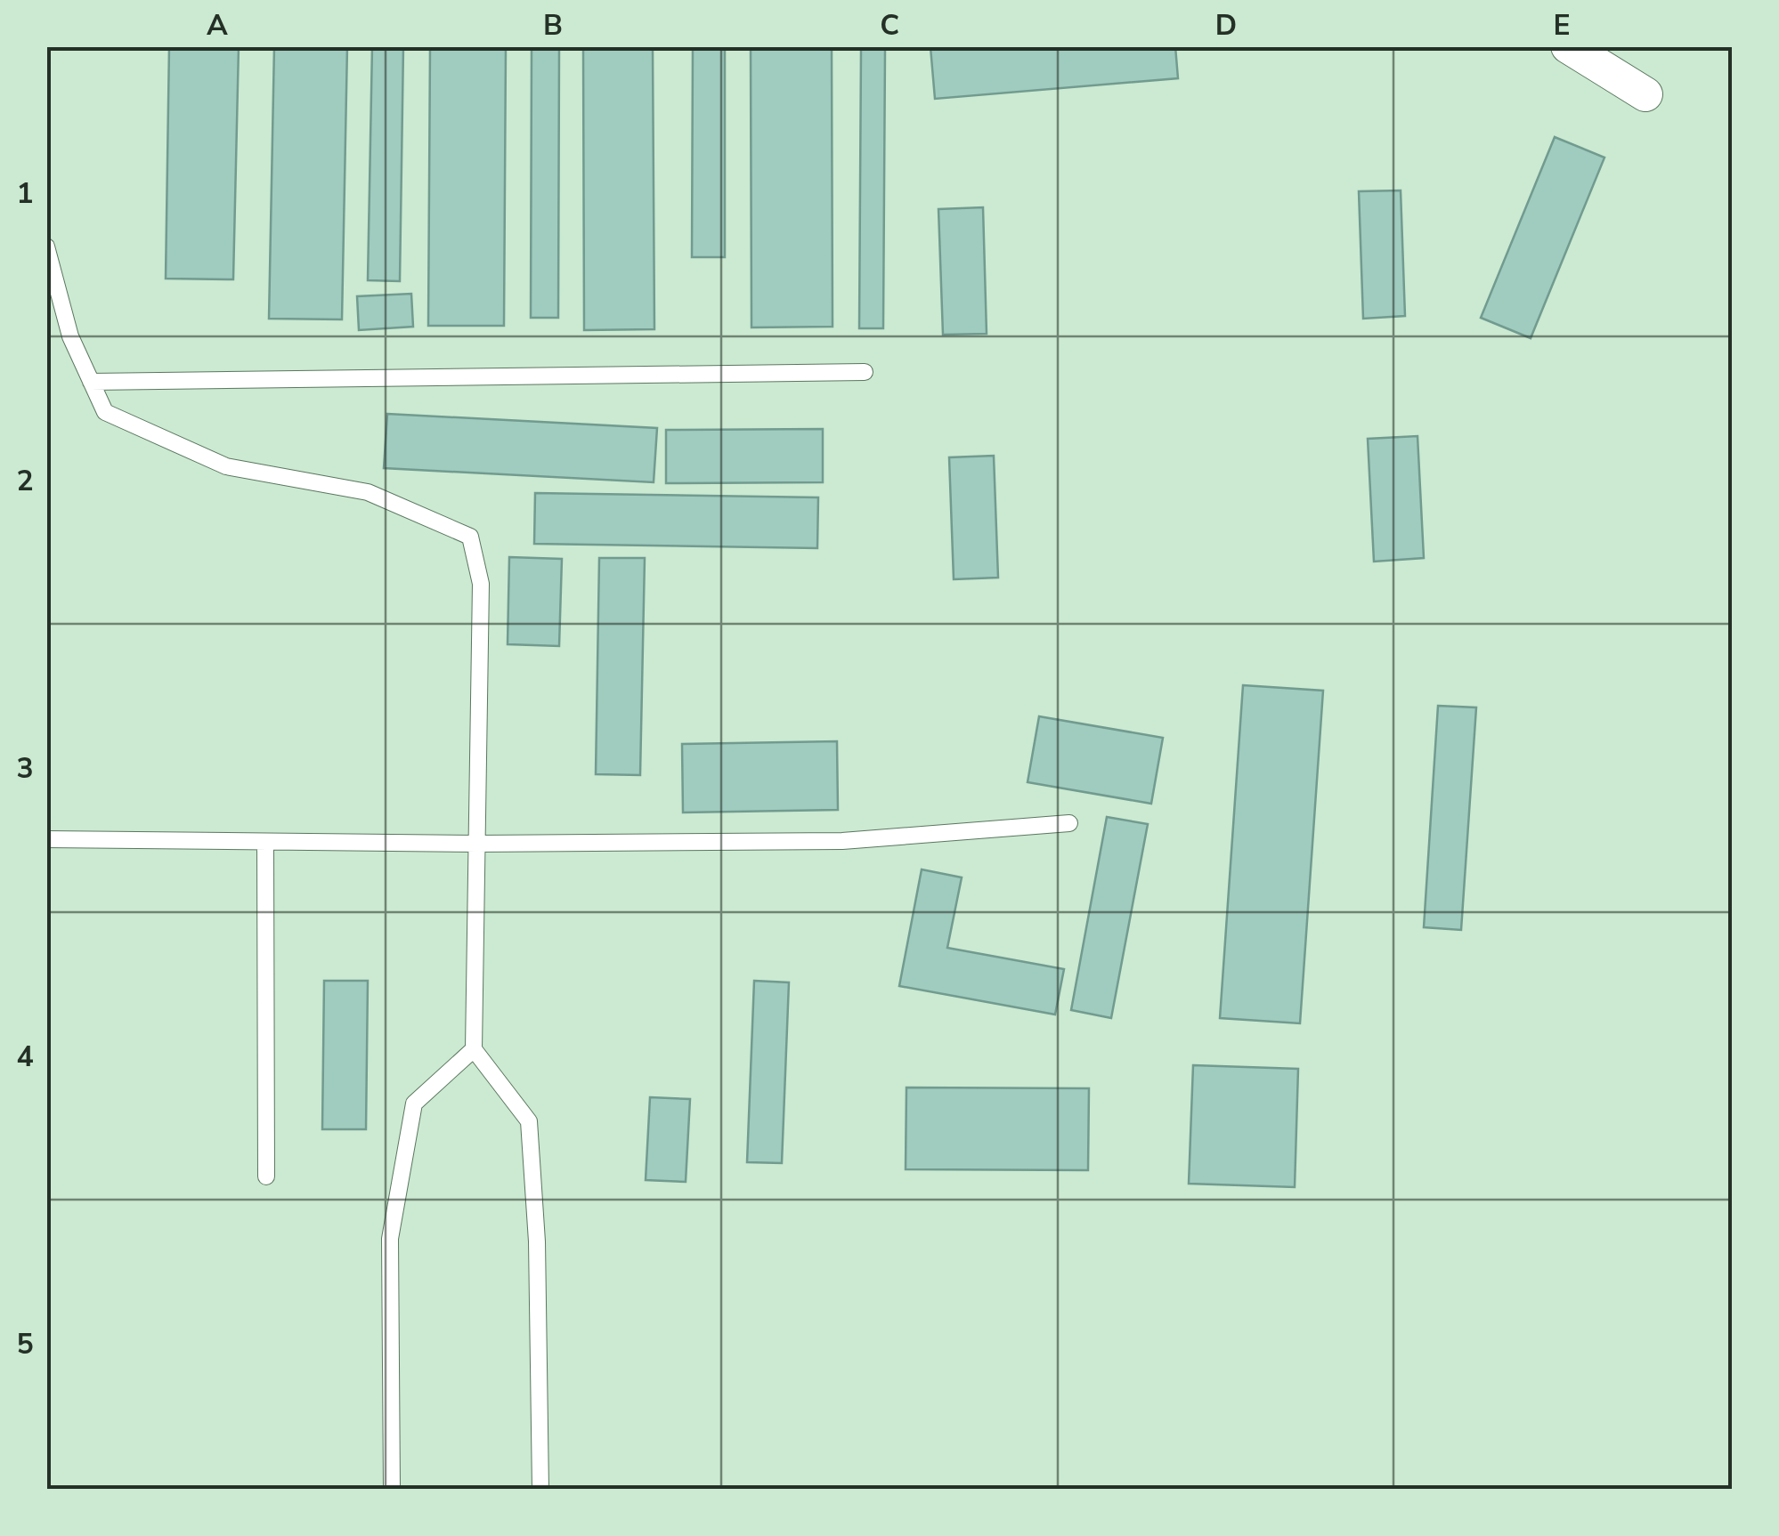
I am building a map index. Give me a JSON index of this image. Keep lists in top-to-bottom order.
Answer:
{
  "grid": {
    "columns": [
      "A",
      "B",
      "C",
      "D",
      "E"
    ],
    "rows": [
      "1",
      "2",
      "3",
      "4",
      "5"
    ]
  }
}
